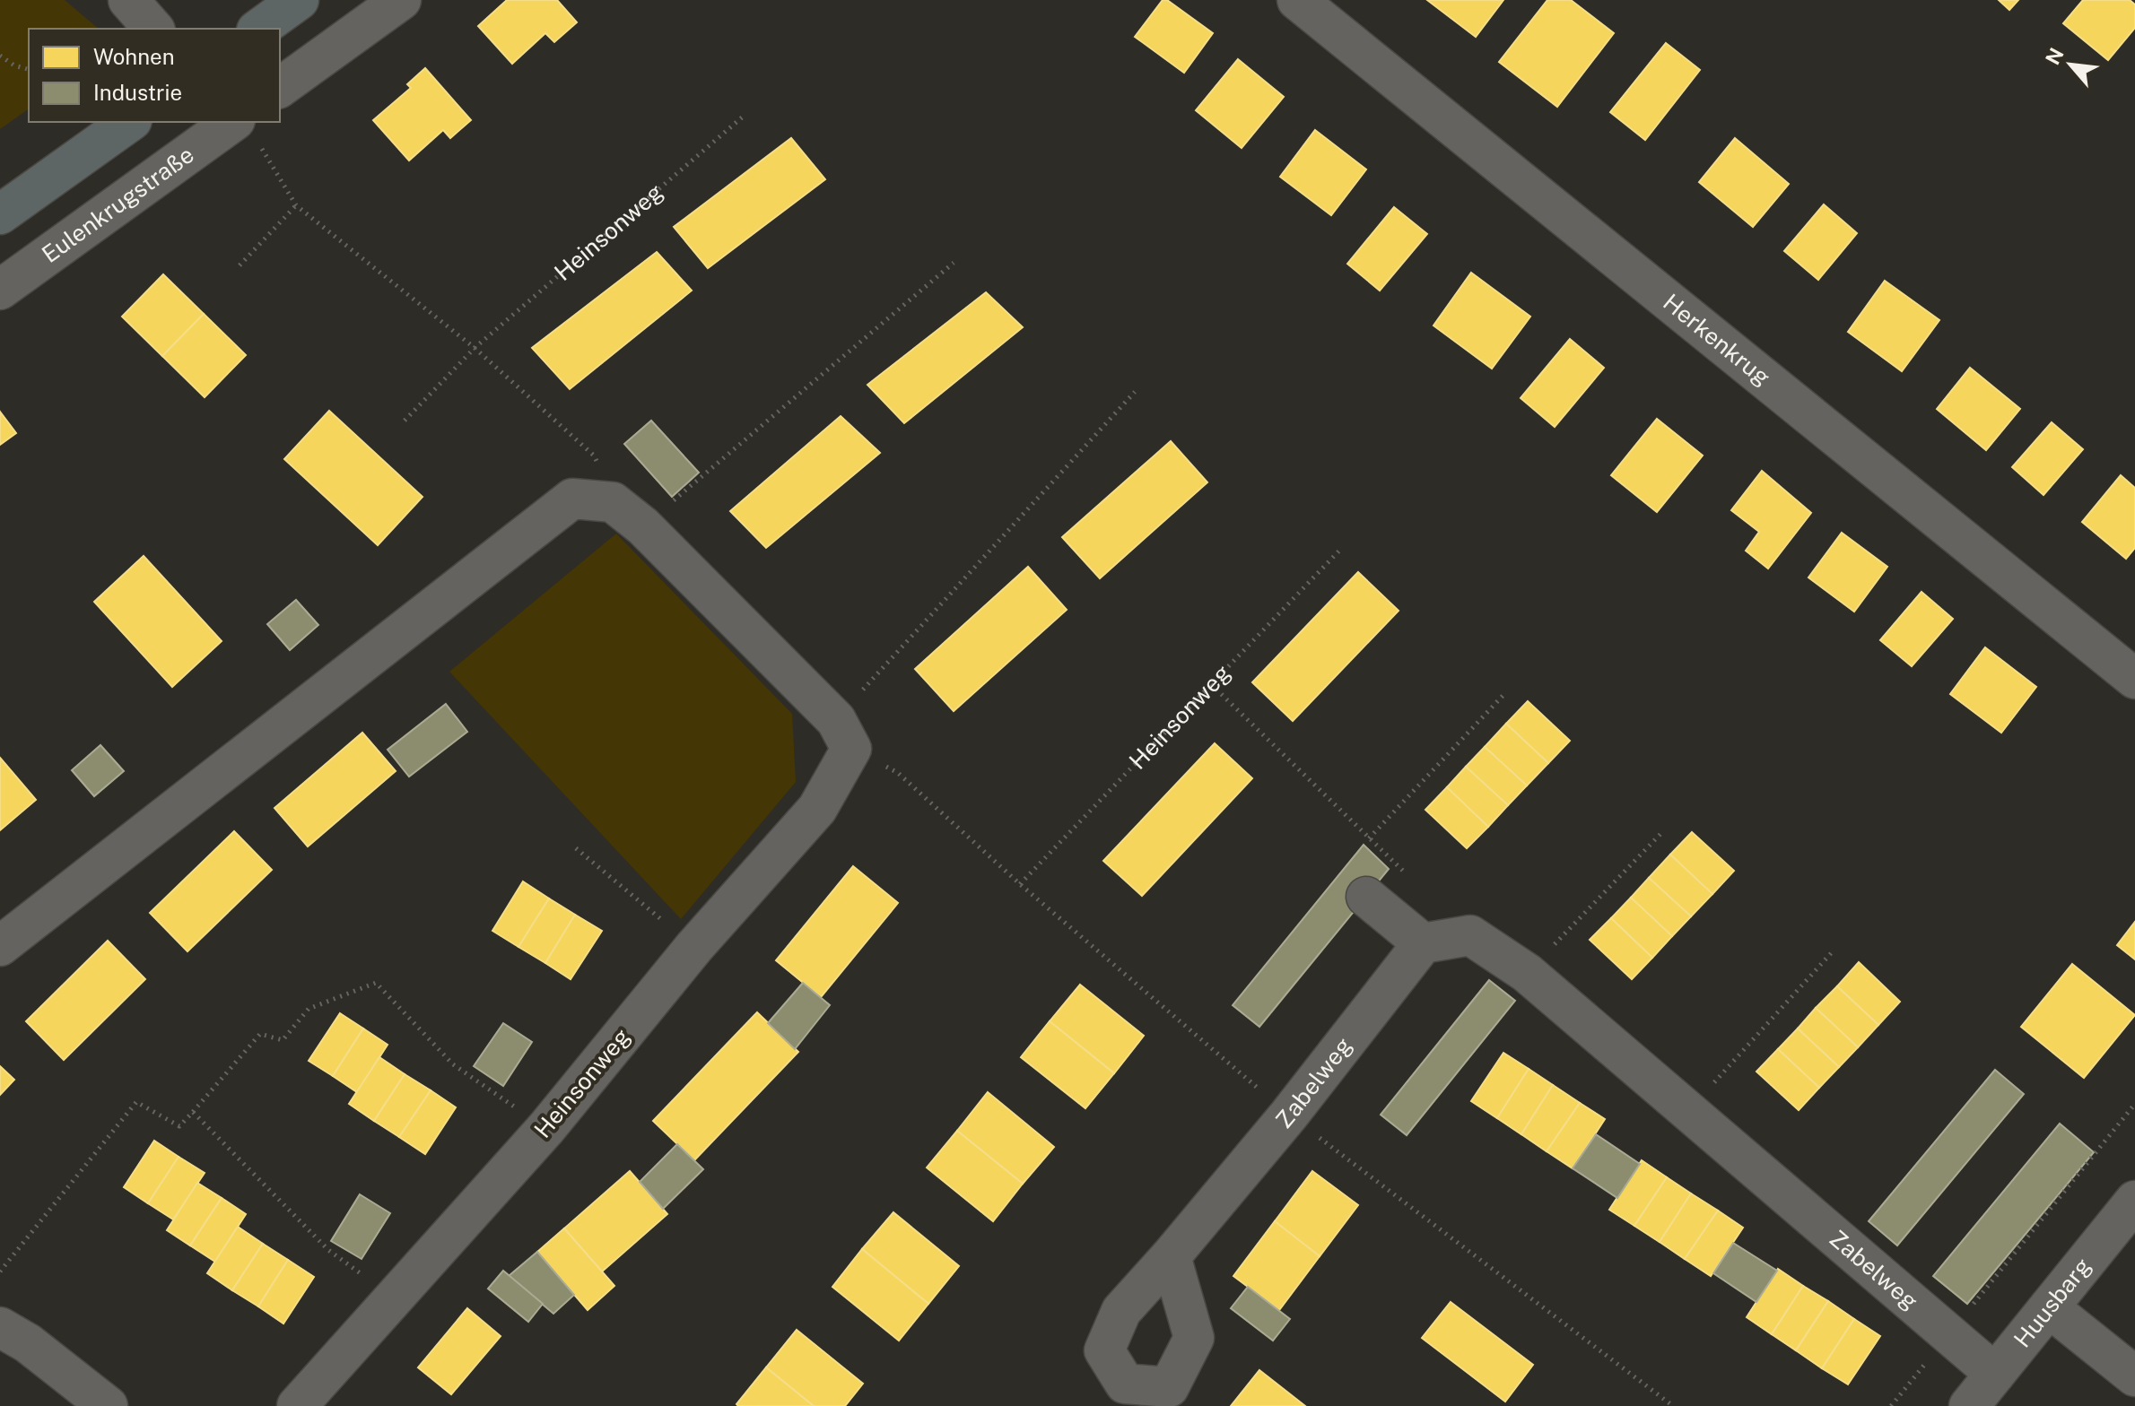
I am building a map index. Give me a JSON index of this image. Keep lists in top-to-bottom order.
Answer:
{
  "streets": {
    "street": [
      "Eulenkrugstraße",
      "Heinsonweg",
      "Herkenkrug",
      "Zabelweg",
      "Huusbarg"
    ]
  },
  "crossings": [
    ["Zabelweg", "Huusbarg"]
  ],
  "legend": ["Wohnen", "Industrie"],
  "north": "top left"
}
